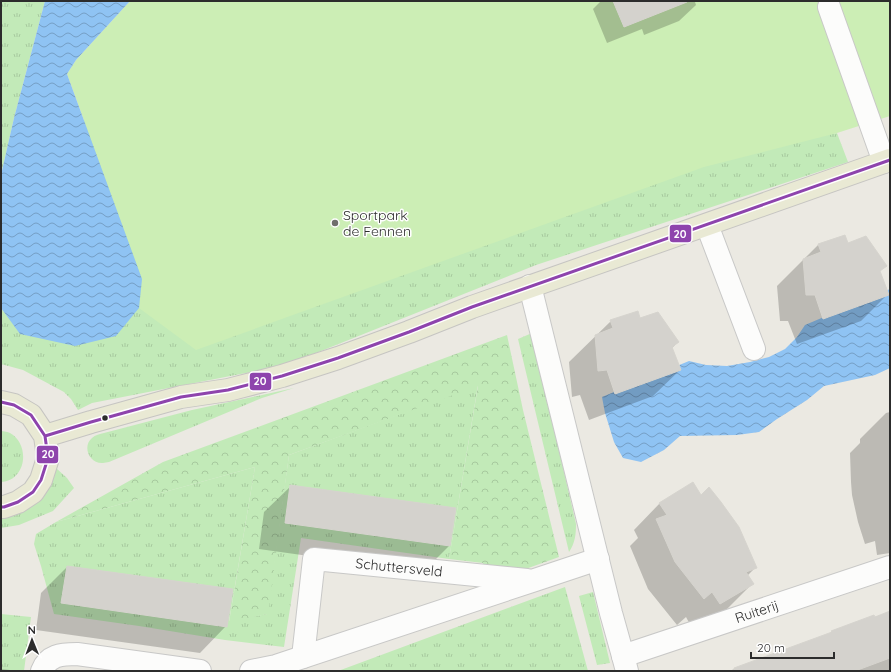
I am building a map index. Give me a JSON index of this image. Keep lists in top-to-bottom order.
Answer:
{
  "streets": {
    "street": ["Schuttersveld", "Ruiterij"]
  },
  "places": ["Sportpark de Fennen"],
  "lines": ["transit line 20"],
  "scale_bar": "20 m",
  "north": "top"
}
